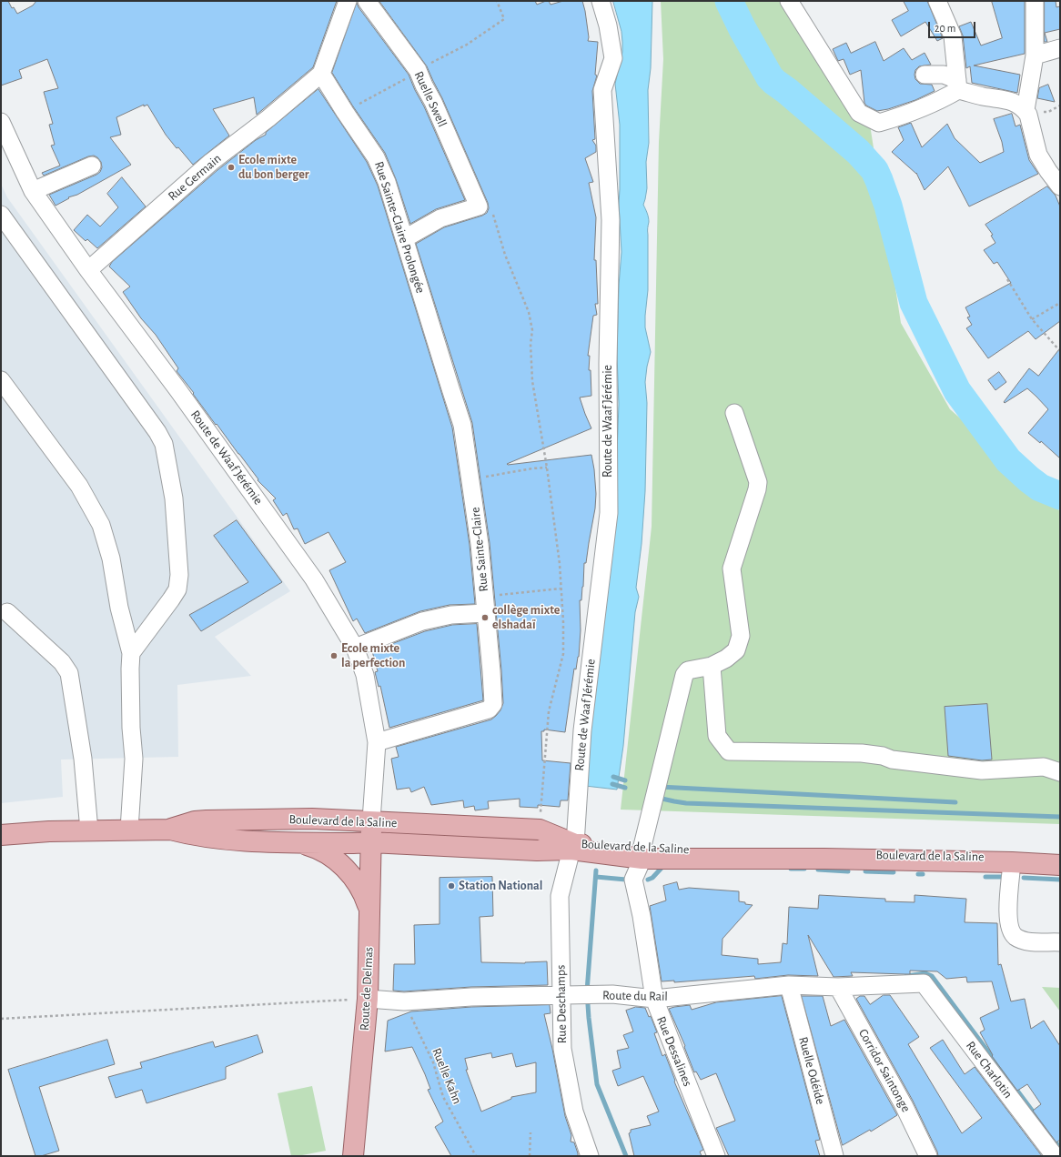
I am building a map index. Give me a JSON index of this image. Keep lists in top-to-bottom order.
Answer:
{
  "streets": {
    "main road": ["Boulevard de la Saline", "Route de Delmas"],
    "street": [
      "Ruelle Swell",
      "Rue Germain",
      "Rue Sainte-Claire Prolongée",
      "Route de Waaf Jérémie",
      "Rue Sainte-Claire",
      "Route du Rail",
      "Rue Deschamps",
      "Rue Dessalines",
      "Rue Charlotin",
      "Ruelle Odéide",
      "Corridor Saintonge"
    ],
    "path": ["Ruelle Kahn"]
  },
  "crossings": [
    ["Rue Germain", "Rue Sainte-Claire Prolongée"],
    ["Rue Germain", "Route de Waaf Jérémie"],
    ["Rue Sainte-Claire Prolongée", "Rue Sainte-Claire"],
    ["Route de Waaf Jérémie", "Rue Sainte-Claire"],
    ["Route de Waaf Jérémie", "Boulevard de la Saline"],
    ["Route de Waaf Jérémie", "Route de Delmas"],
    ["Route de Waaf Jérémie", "Rue Deschamps"],
    ["Boulevard de la Saline", "Route de Delmas"],
    ["Boulevard de la Saline", "Rue Deschamps"],
    ["Boulevard de la Saline", "Rue Dessalines"],
    ["Route de Delmas", "Route du Rail"],
    ["Route du Rail", "Rue Deschamps"],
    ["Route du Rail", "Rue Dessalines"],
    ["Route du Rail", "Rue Charlotin"],
    ["Route du Rail", "Ruelle Odéide"],
    ["Route du Rail", "Corridor Saintonge"],
    ["Route du Rail", "Ruelle Kahn"]
  ],
  "places": [
    "Ecole mixte du bon berger",
    "collège mixte elshadaï",
    "Ecole mixte la perfection",
    "Station National"
  ],
  "scale_bar": "20 m"
}
